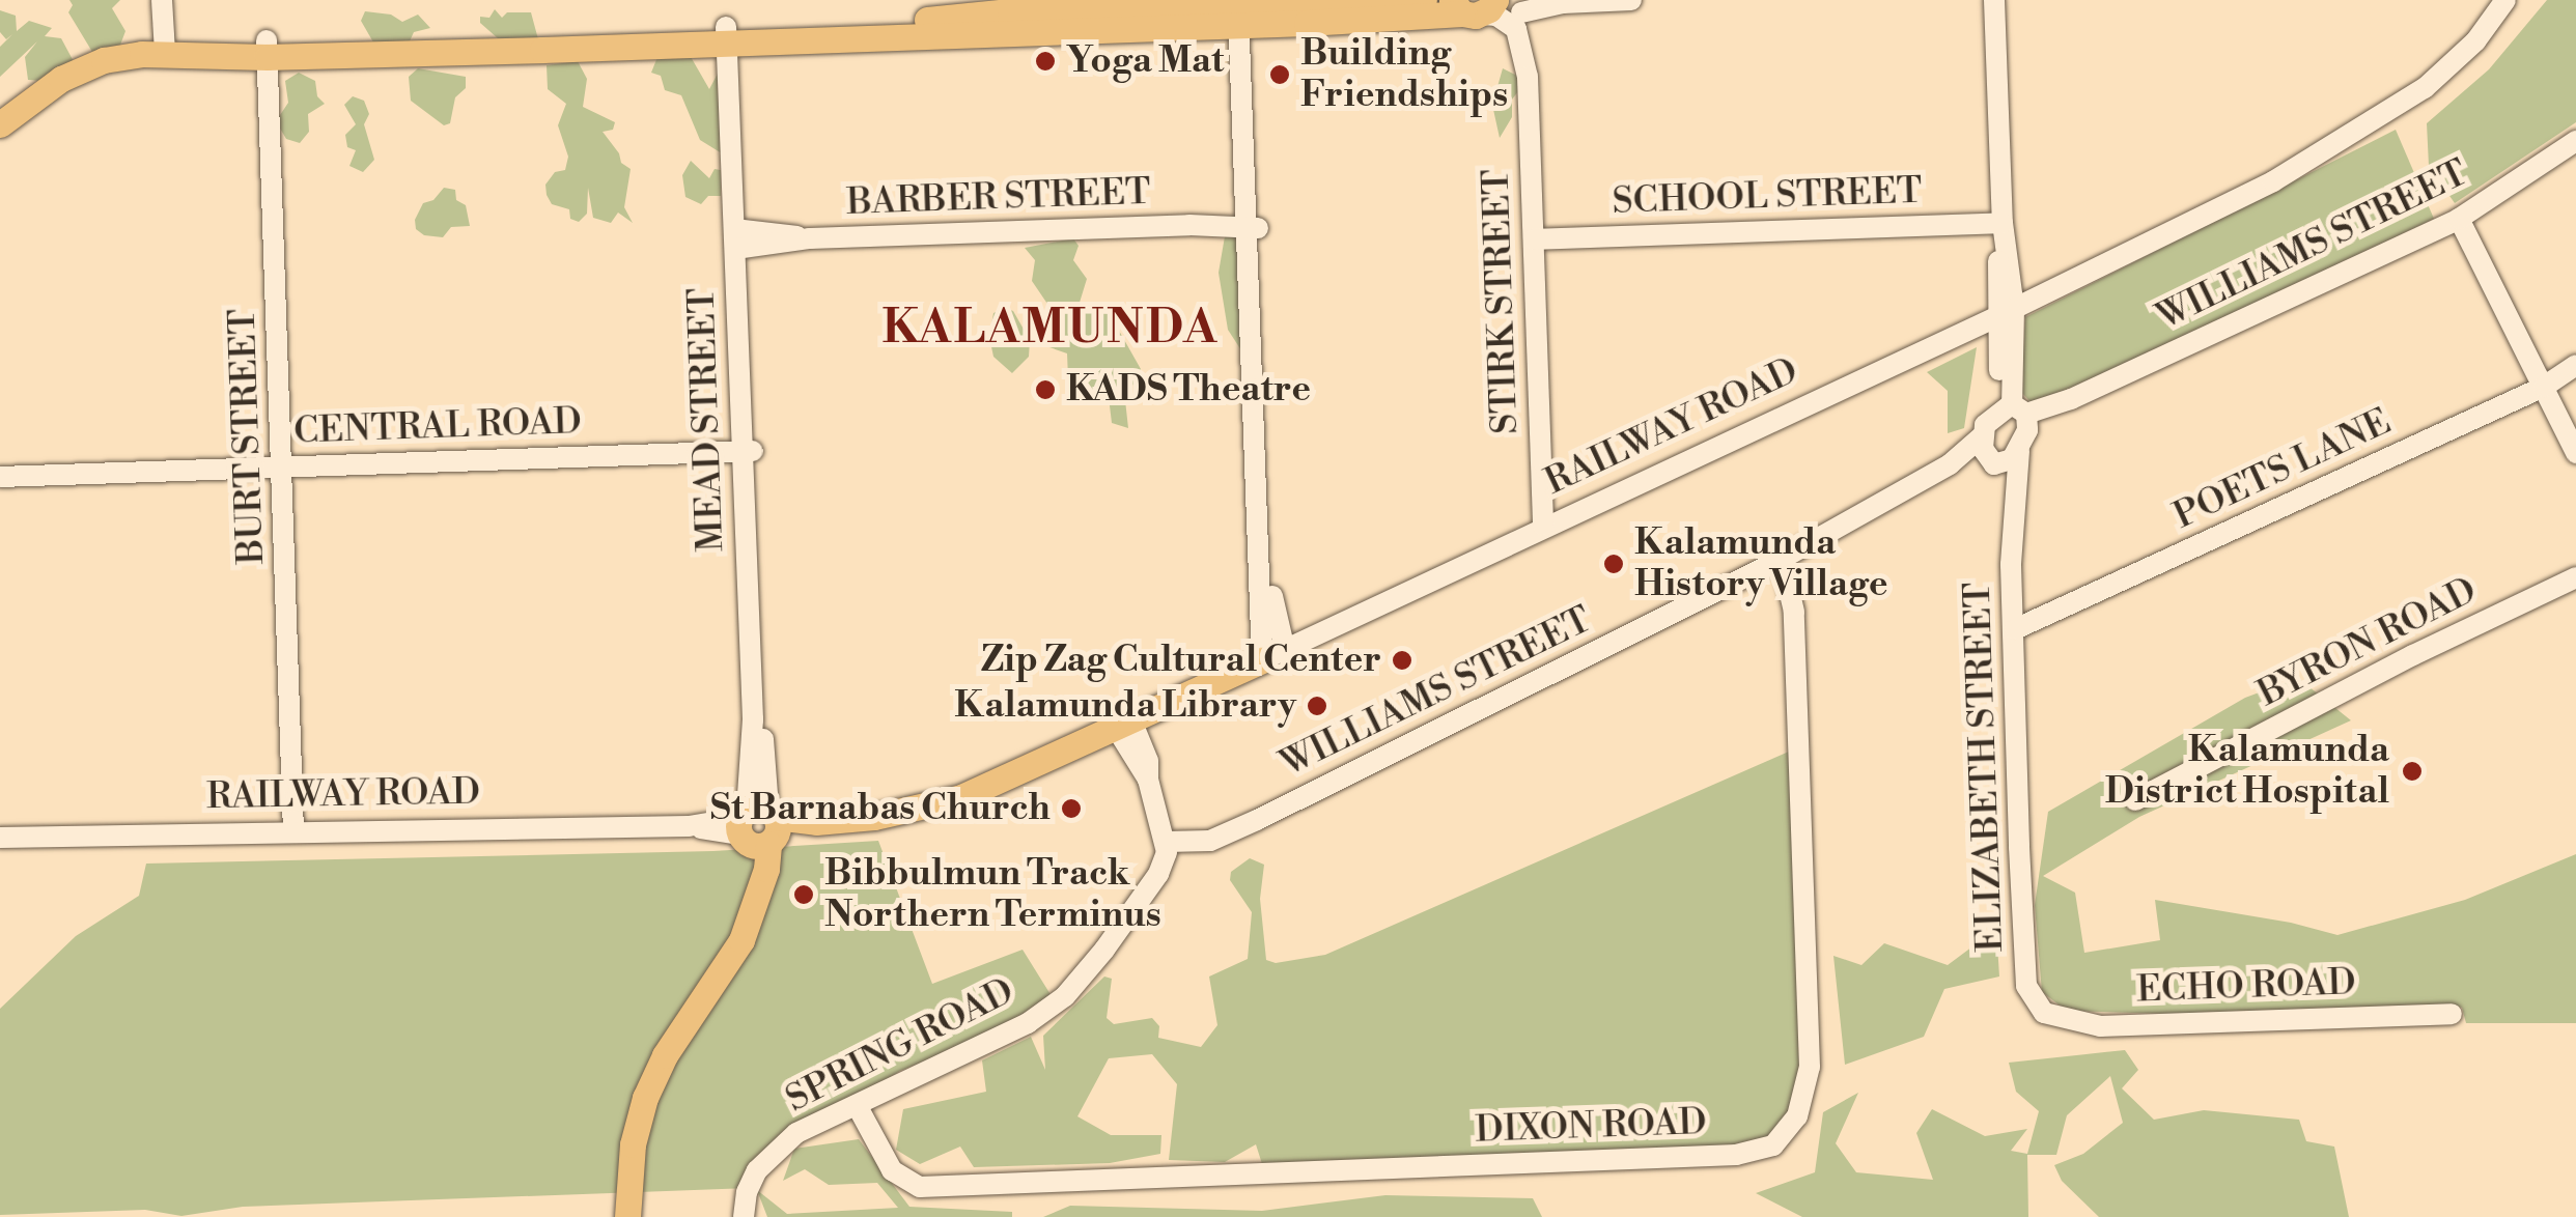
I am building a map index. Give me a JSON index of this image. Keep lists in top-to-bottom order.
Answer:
{
  "streets": {
    "main road": ["RAILWAY ROAD"],
    "street": [
      "SCHOOL STREET",
      "BARBER STREET",
      "WILLIAMS STREET",
      "STIRK STREET",
      "MEAD STREET",
      "CENTRAL ROAD",
      "BURT STREET",
      "POETS LANE",
      "BYRON ROAD",
      "ELIZABETH STREET",
      "ECHO ROAD",
      "SPRING ROAD",
      "DIXON ROAD"
    ]
  },
  "crossings": [
    ["SCHOOL STREET", "STIRK STREET"],
    ["BARBER STREET", "MEAD STREET"],
    ["WILLIAMS STREET", "ELIZABETH STREET"],
    ["WILLIAMS STREET", "SPRING ROAD"],
    ["WILLIAMS STREET", "DIXON ROAD"],
    ["STIRK STREET", "RAILWAY ROAD"],
    ["MEAD STREET", "CENTRAL ROAD"],
    ["MEAD STREET", "RAILWAY ROAD"],
    ["CENTRAL ROAD", "BURT STREET"],
    ["RAILWAY ROAD", "BURT STREET"],
    ["POETS LANE", "ELIZABETH STREET"],
    ["ELIZABETH STREET", "ECHO ROAD"],
    ["SPRING ROAD", "DIXON ROAD"]
  ],
  "districts": ["KALAMUNDA"],
  "places": [
    "Yoga Mat",
    "Building Friendships",
    "KADS Theatre",
    "Kalamunda History Village",
    "Zip Zag Cultural Center",
    "Kalamunda Library",
    "Kalamunda District Hospital",
    "St Barnabas Church",
    "Bibbulmun Track Northern Terminus"
  ]
}
